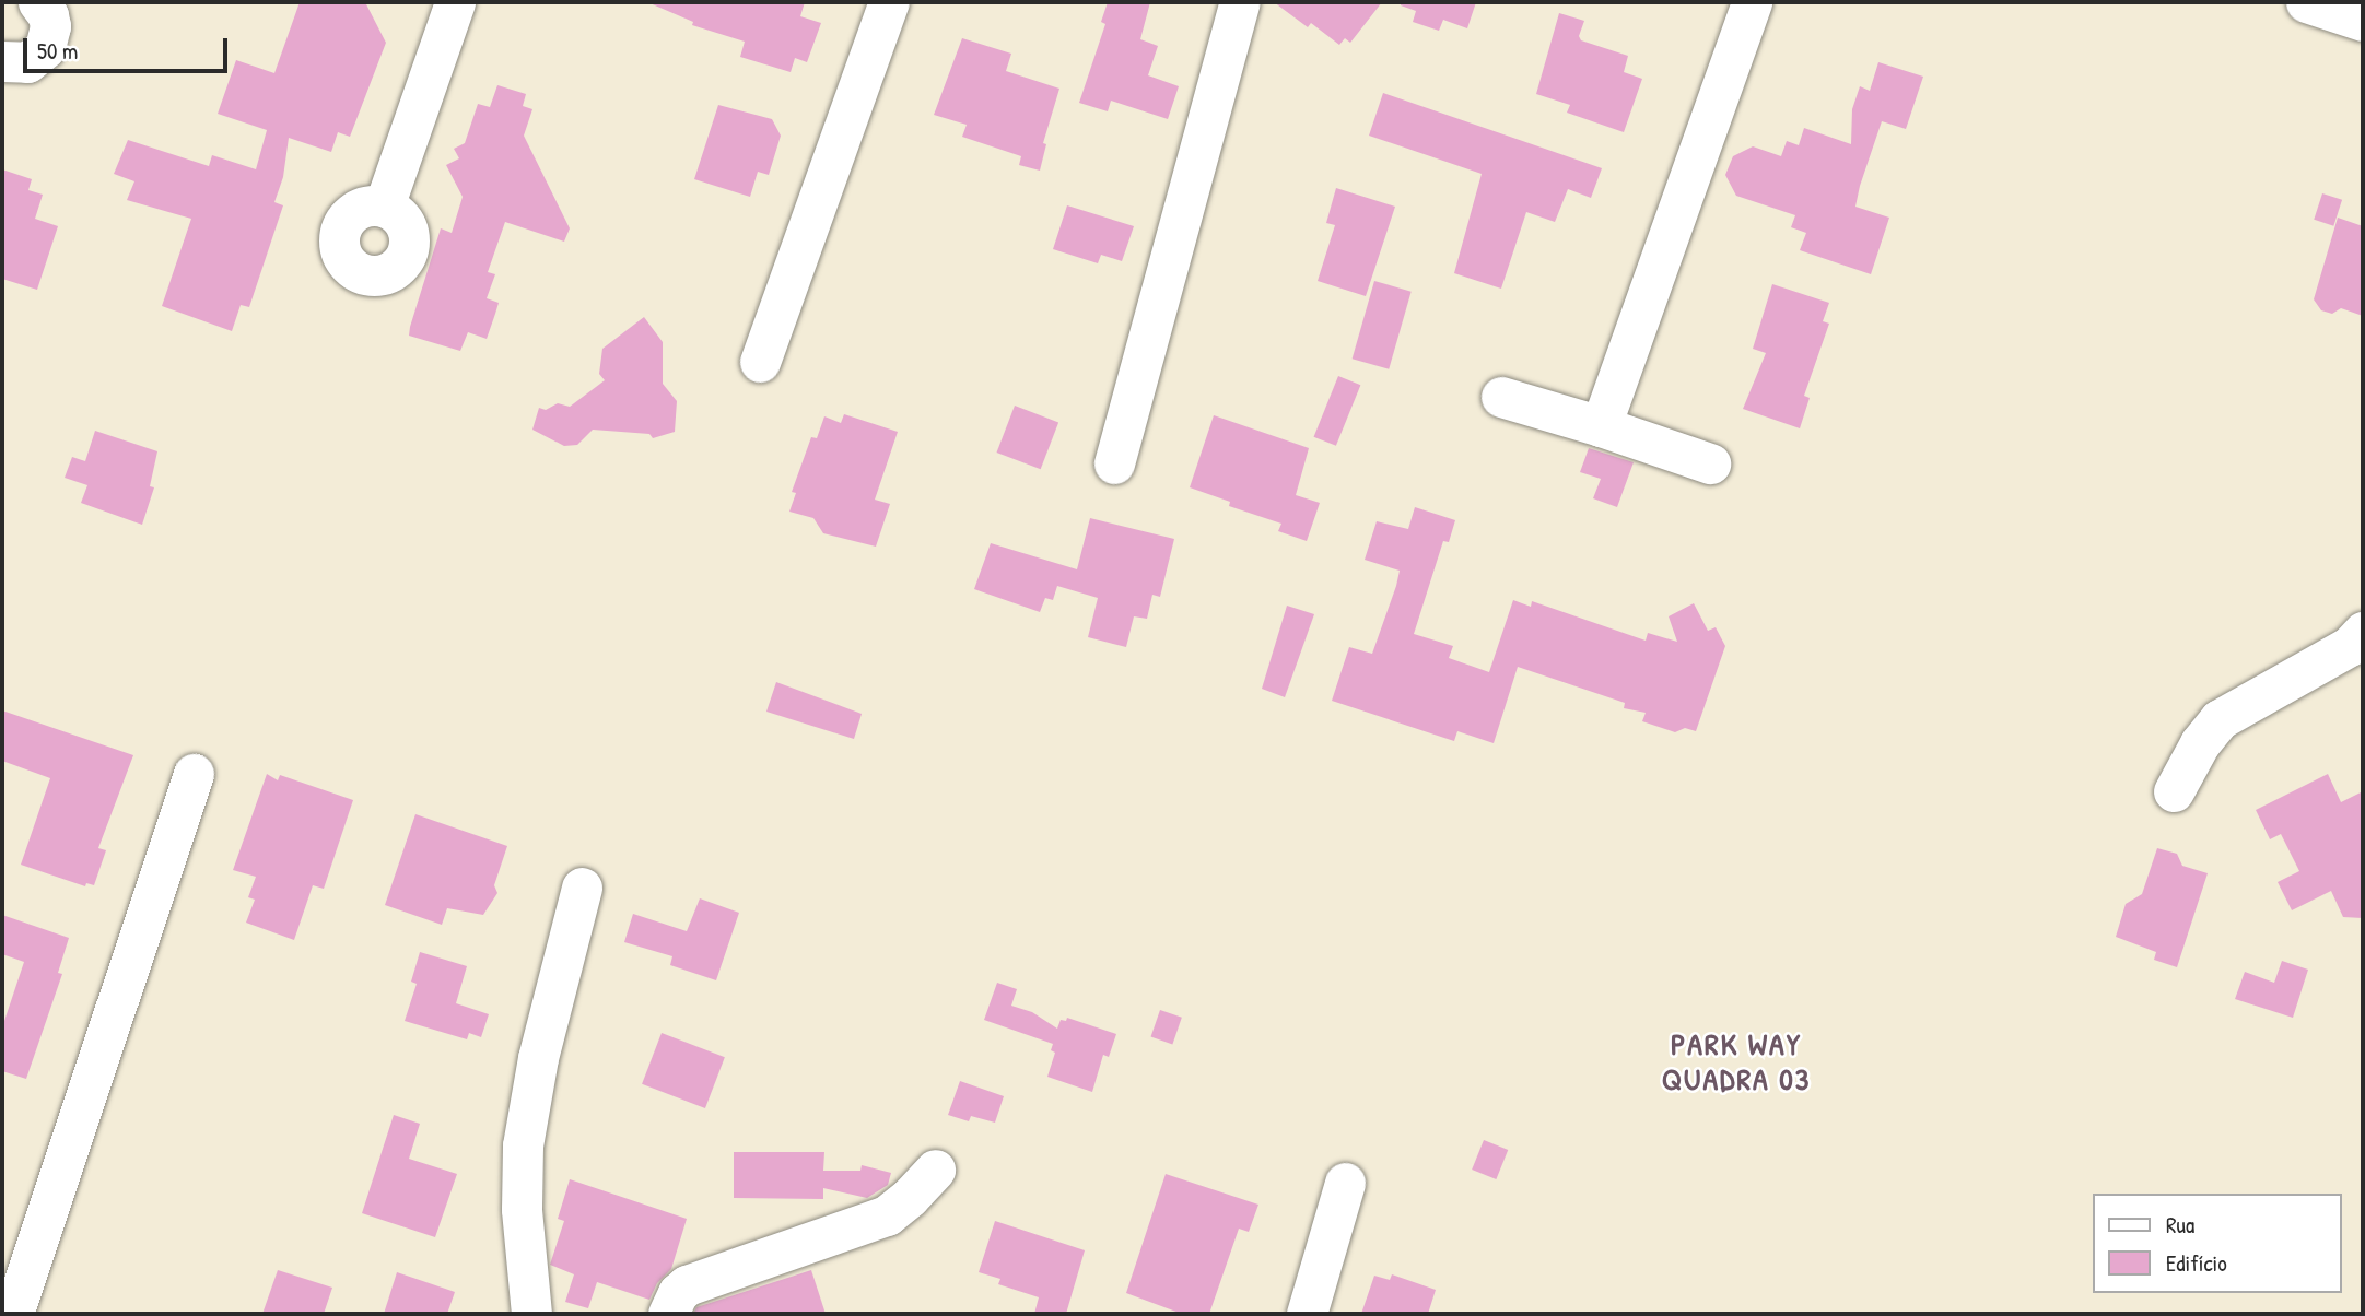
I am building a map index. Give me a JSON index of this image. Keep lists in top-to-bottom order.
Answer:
{
  "districts": ["PARK WAY QUADRA 03"],
  "legend": ["Rua", "Edifício"],
  "scale_bar": "50 m"
}
